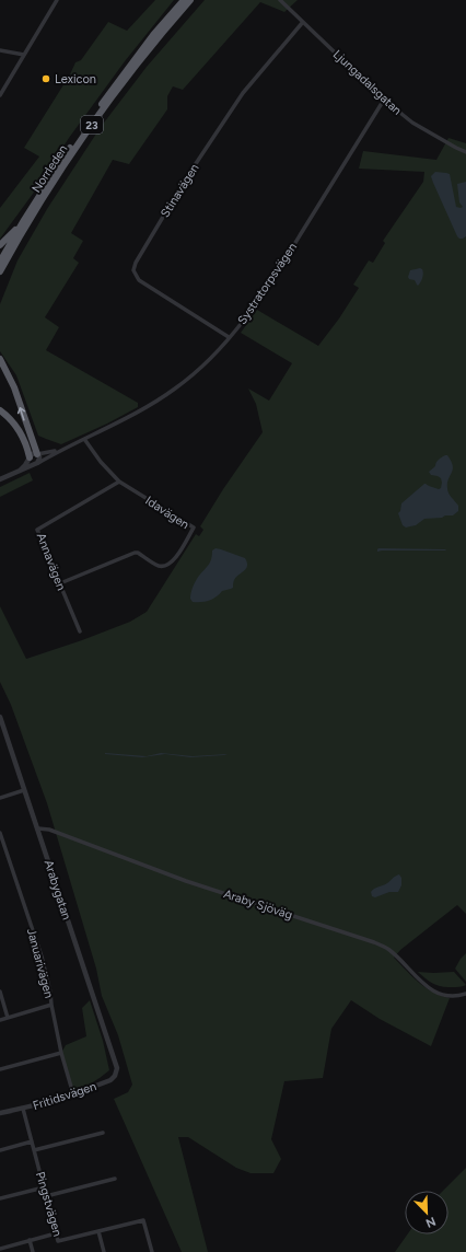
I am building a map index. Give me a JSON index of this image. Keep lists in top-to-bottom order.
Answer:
{
  "streets": {
    "highway": ["23", "Norrleden"],
    "street": [
      "Ljungadalsgatan",
      "Stinavägen",
      "Systratorpsvägen",
      "Idavägen",
      "Annavägen",
      "Arabygatan",
      "Araby Sjöväg",
      "Januarivägen",
      "Fritidsvägen",
      "Pingstvägen"
    ]
  },
  "crossings": [
    ["Ljungadalsgatan", "Stinavägen"],
    ["Ljungadalsgatan", "Systratorpsvägen"],
    ["Stinavägen", "Systratorpsvägen"],
    ["Systratorpsvägen", "Idavägen"],
    ["Idavägen", "Annavägen"],
    ["Arabygatan", "Araby Sjöväg"],
    ["Arabygatan", "Fritidsvägen"],
    ["Januarivägen", "Fritidsvägen"],
    ["Fritidsvägen", "Pingstvägen"]
  ],
  "places": ["Lexicon"],
  "north": "bottom right"
}
